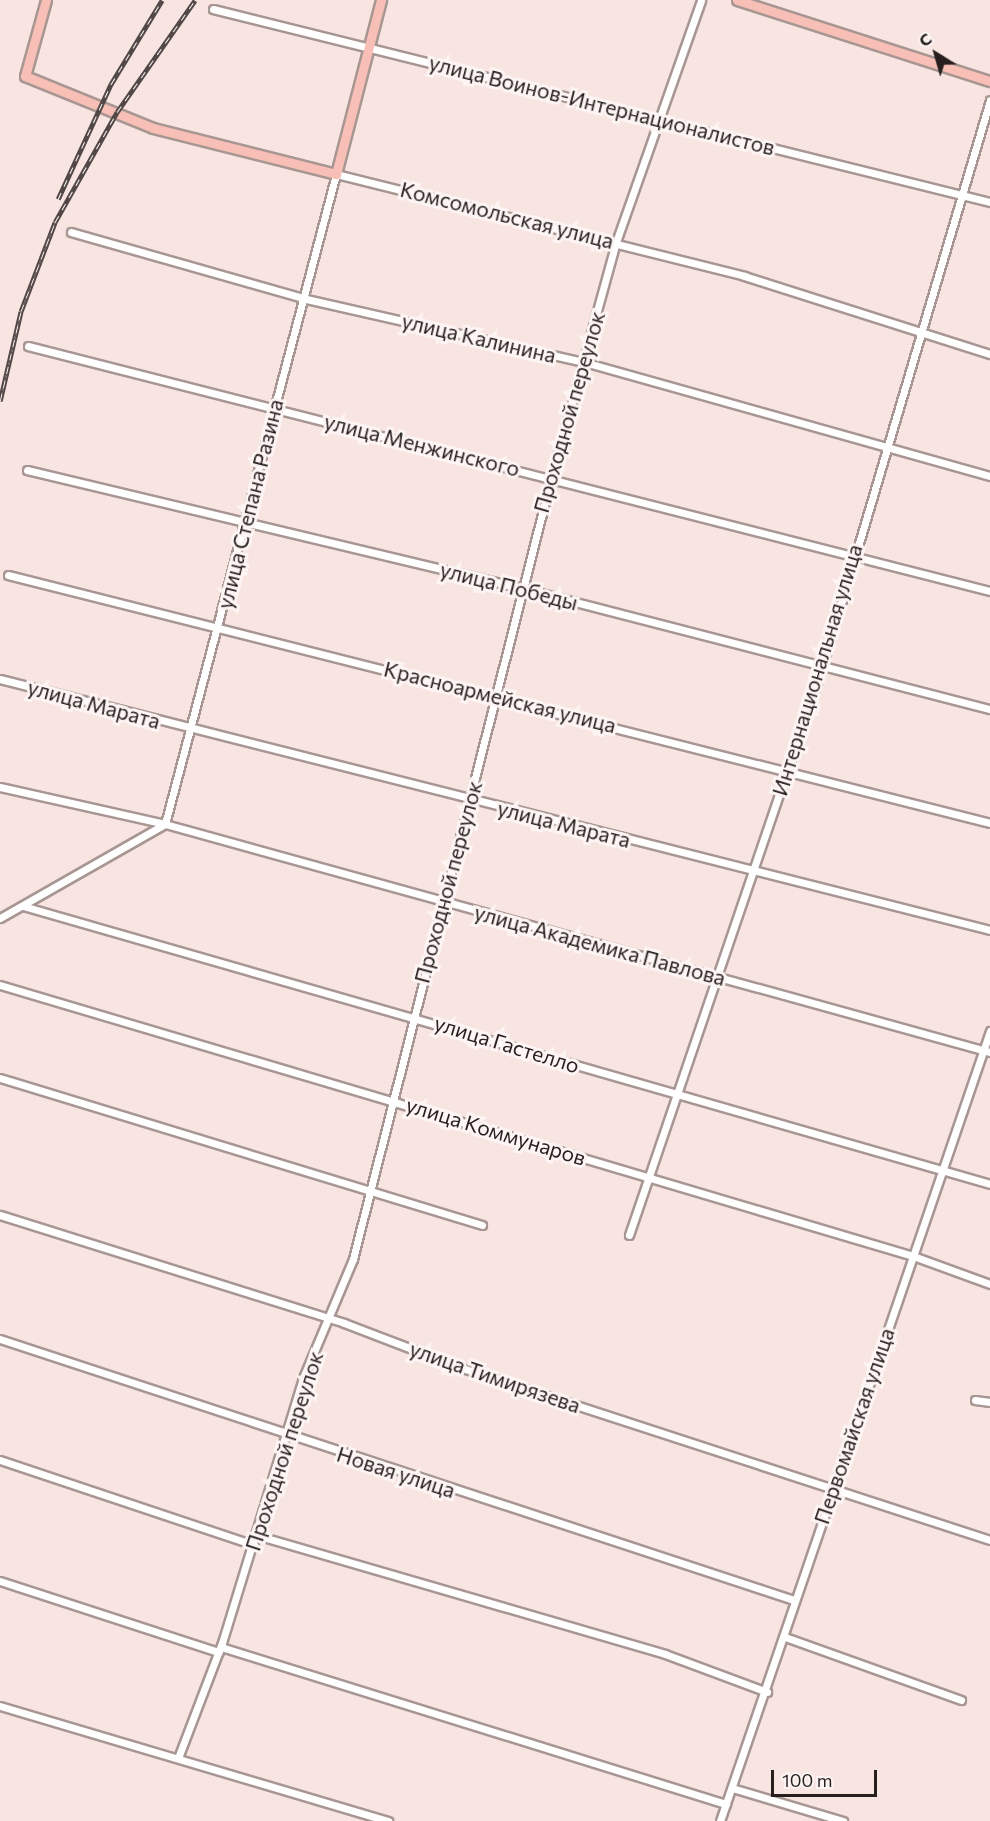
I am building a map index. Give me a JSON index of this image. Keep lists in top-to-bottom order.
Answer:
{
  "streets": {
    "main road": ["Комсомольская улица", "улица Степана Разина"],
    "street": [
      "улица Воинов-Интернационалистов",
      "улица Калинина",
      "Проходной переулок",
      "улица Менжинского",
      "улица Победы",
      "Интернациональная улица",
      "Красноармейская улица",
      "улица Марата",
      "улица Академика Павлова",
      "улица Гастелло",
      "улица Коммунаров",
      "улица Тимирязева",
      "Первомайская улица",
      "Новая улица"
    ]
  },
  "crossings": [
    ["улица Воинов-Интернационалистов", "Проходной переулок"],
    ["улица Воинов-Интернационалистов", "улица Степана Разина"],
    ["улица Воинов-Интернационалистов", "Интернациональная улица"],
    ["Комсомольская улица", "Проходной переулок"],
    ["Комсомольская улица", "улица Степана Разина"],
    ["Комсомольская улица", "Интернациональная улица"],
    ["улица Калинина", "Проходной переулок"],
    ["улица Калинина", "улица Степана Разина"],
    ["улица Калинина", "Интернациональная улица"],
    ["Проходной переулок", "улица Менжинского"],
    ["Проходной переулок", "улица Победы"],
    ["Проходной переулок", "Красноармейская улица"],
    ["Проходной переулок", "улица Марата"],
    ["Проходной переулок", "улица Академика Павлова"],
    ["Проходной переулок", "улица Гастелло"],
    ["Проходной переулок", "улица Коммунаров"],
    ["Проходной переулок", "улица Тимирязева"],
    ["Проходной переулок", "Новая улица"],
    ["улица Менжинского", "улица Степана Разина"],
    ["улица Менжинского", "Интернациональная улица"],
    ["улица Степана Разина", "улица Победы"],
    ["улица Степана Разина", "Красноармейская улица"],
    ["улица Степана Разина", "улица Марата"],
    ["улица Степана Разина", "улица Академика Павлова"],
    ["улица Победы", "Интернациональная улица"],
    ["Интернациональная улица", "Красноармейская улица"],
    ["Интернациональная улица", "улица Марата"],
    ["Интернациональная улица", "улица Академика Павлова"],
    ["Интернациональная улица", "улица Гастелло"],
    ["Интернациональная улица", "улица Коммунаров"],
    ["улица Академика Павлова", "Первомайская улица"],
    ["улица Гастелло", "Первомайская улица"],
    ["улица Коммунаров", "Первомайская улица"],
    ["улица Тимирязева", "Первомайская улица"],
    ["Первомайская улица", "Новая улица"]
  ],
  "scale_bar": "100 m",
  "north": "top left"
}
